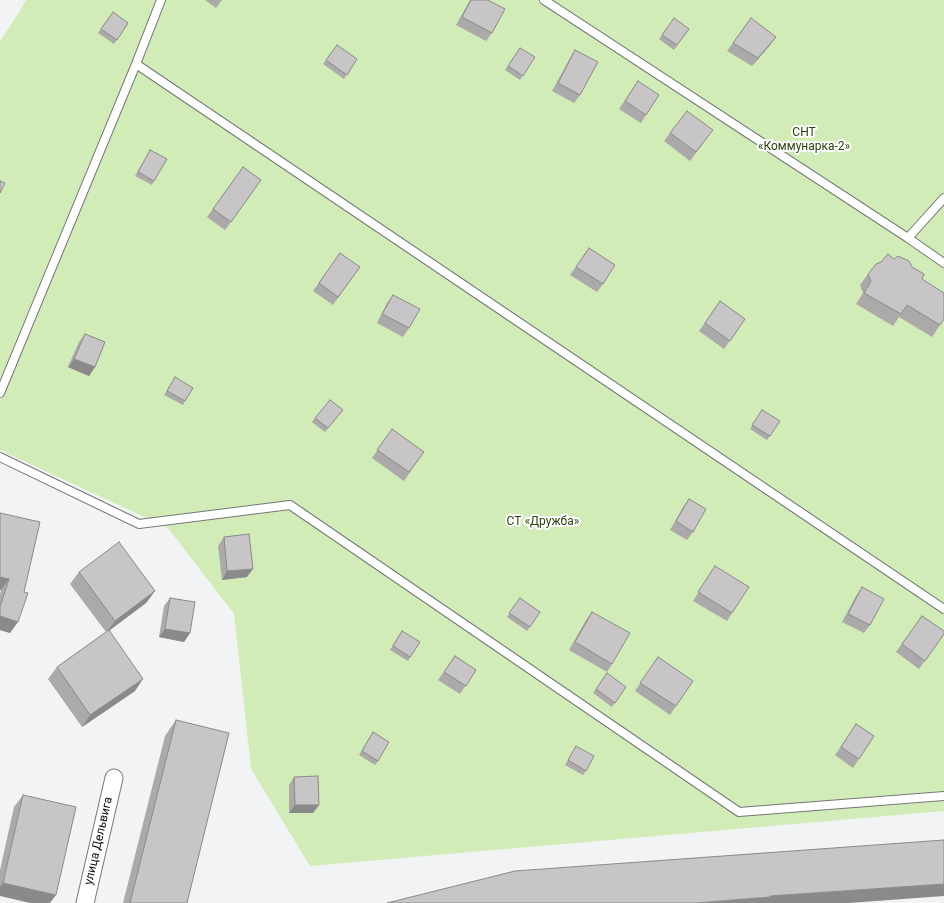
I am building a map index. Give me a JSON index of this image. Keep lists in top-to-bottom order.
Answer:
{
  "streets": {
    "street": ["улица Дельвига"]
  },
  "parks": ["СНТ «Коммунарка-2»", "СТ «Дружба»"]
}
